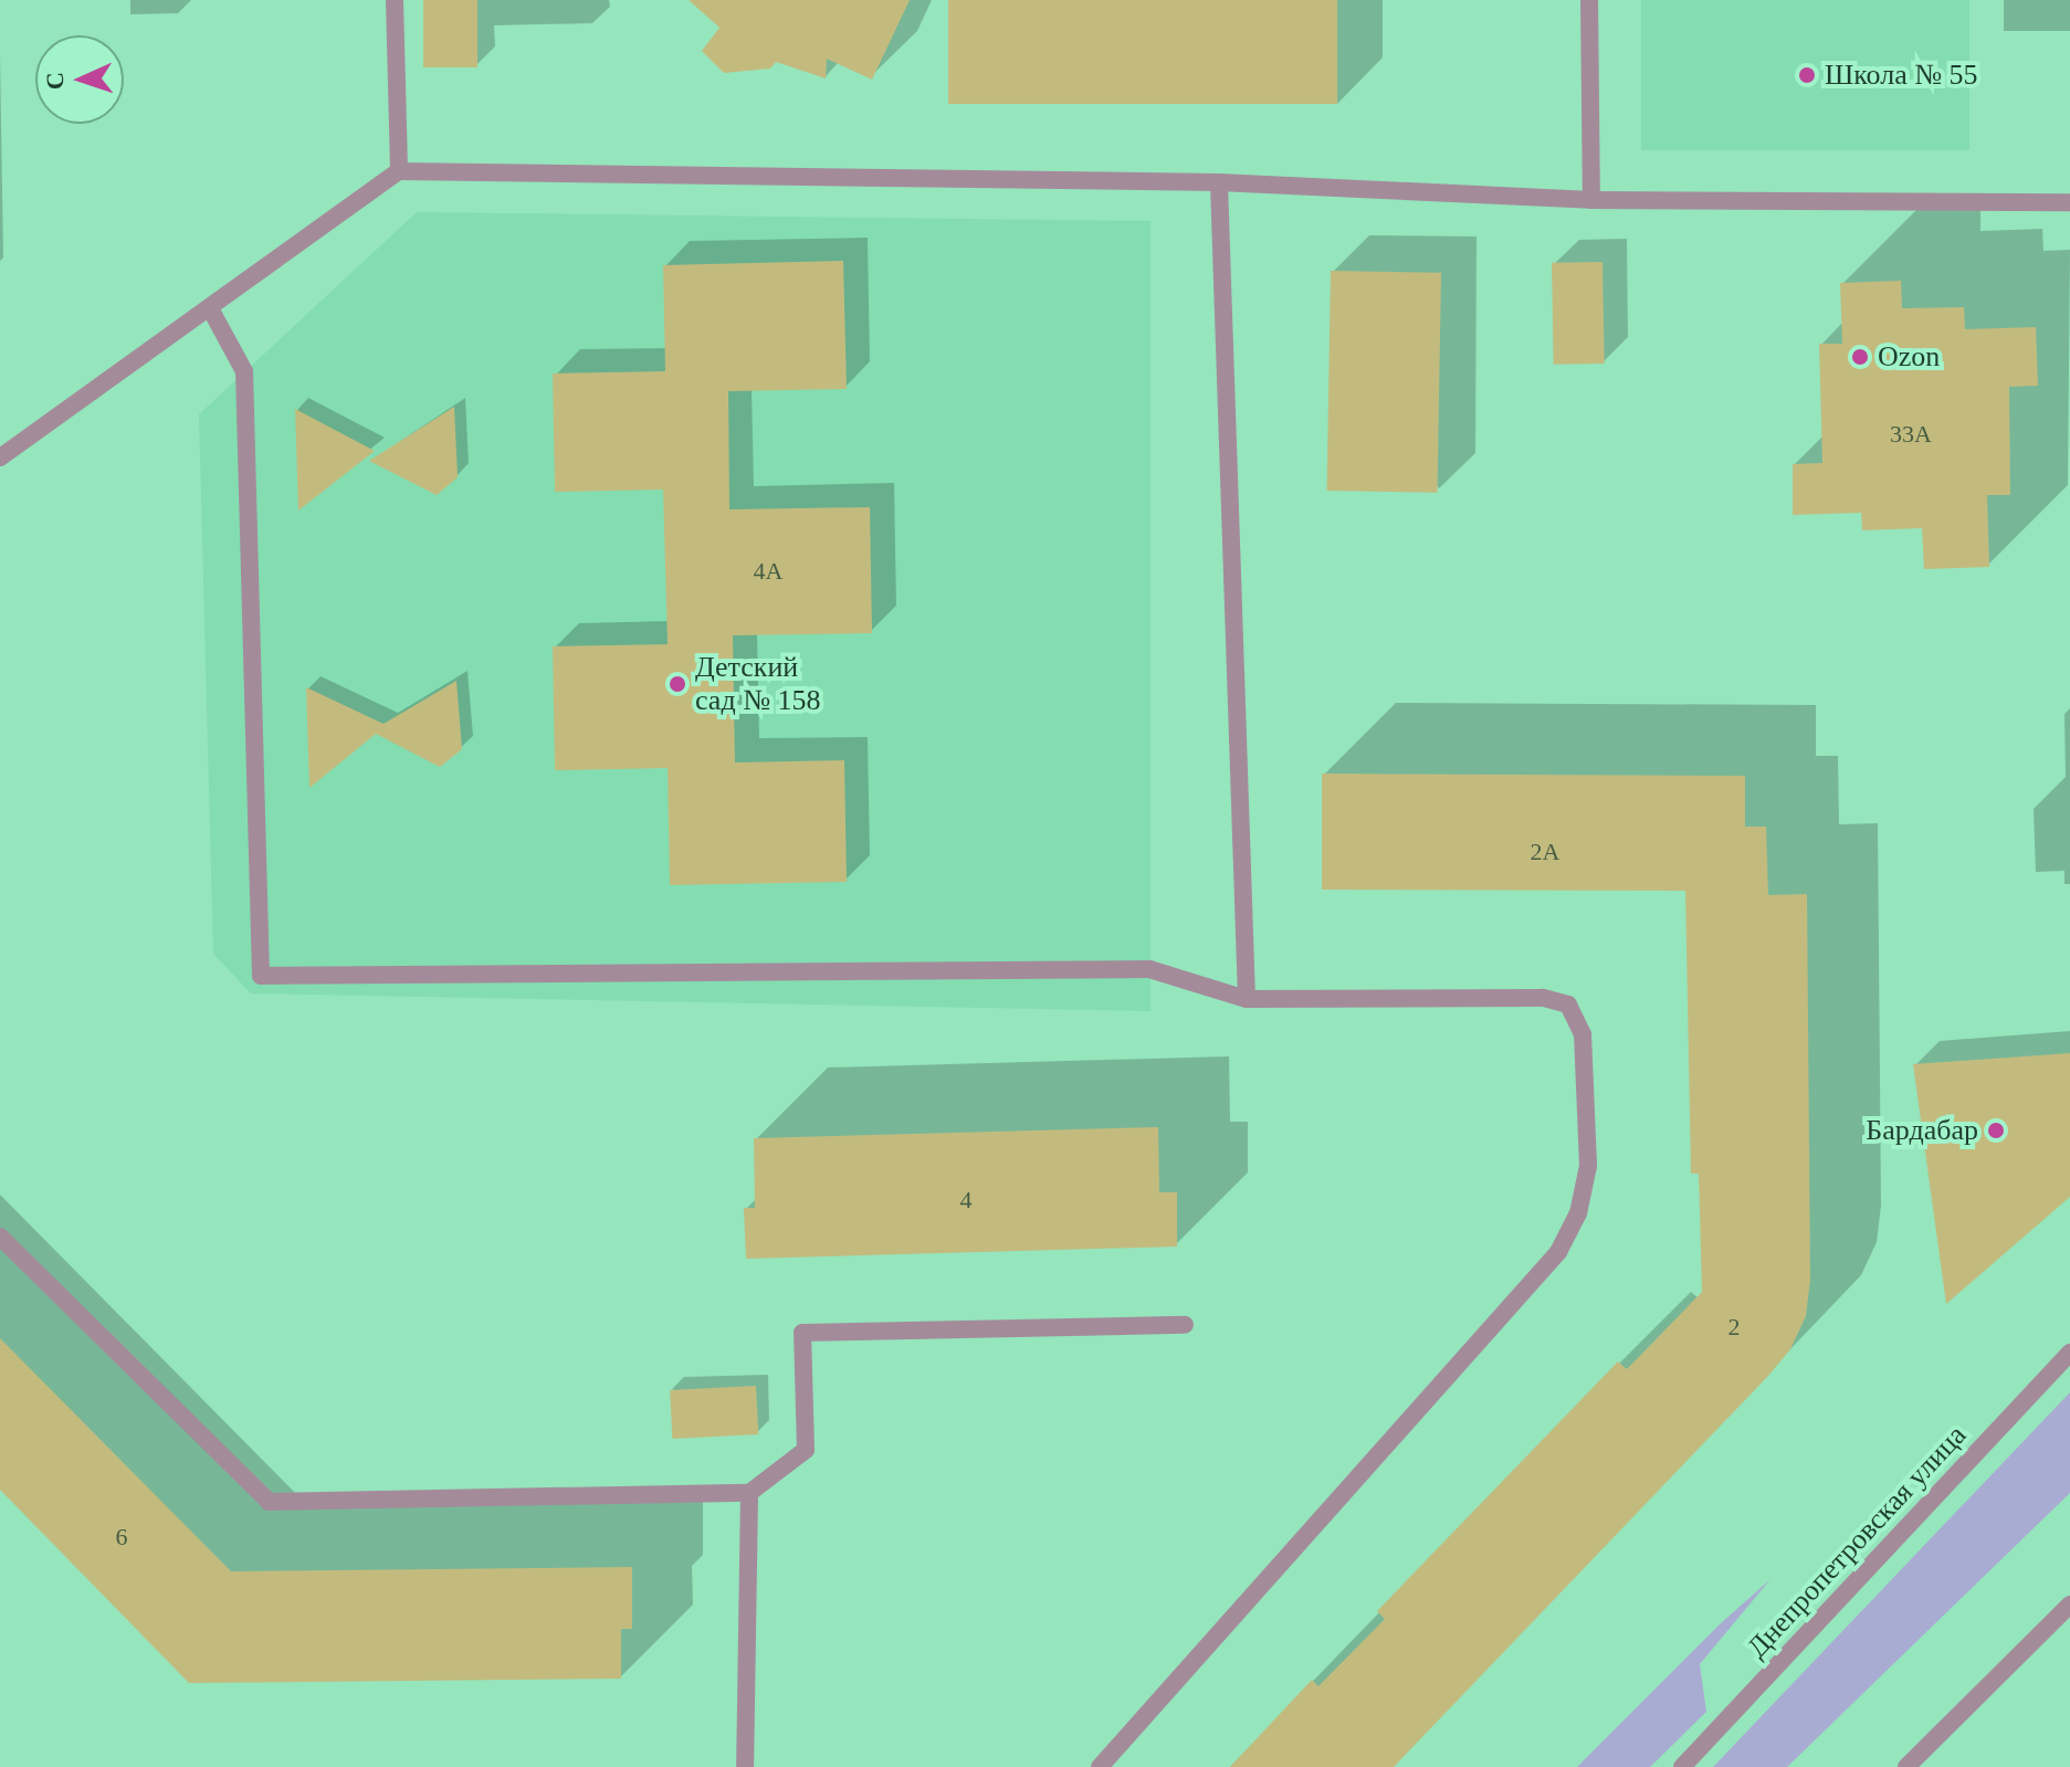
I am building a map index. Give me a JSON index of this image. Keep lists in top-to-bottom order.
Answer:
{
  "streets": {
    "street": ["Днепропетровская улица"]
  },
  "places": [
    "Школа № 55",
    "Ozon",
    "Детский сад № 158",
    "Бардабар"
  ],
  "house_numbers": [
    "33А",
    "4А",
    "2А",
    "4",
    "2",
    "6"
  ],
  "north": "left"
}
